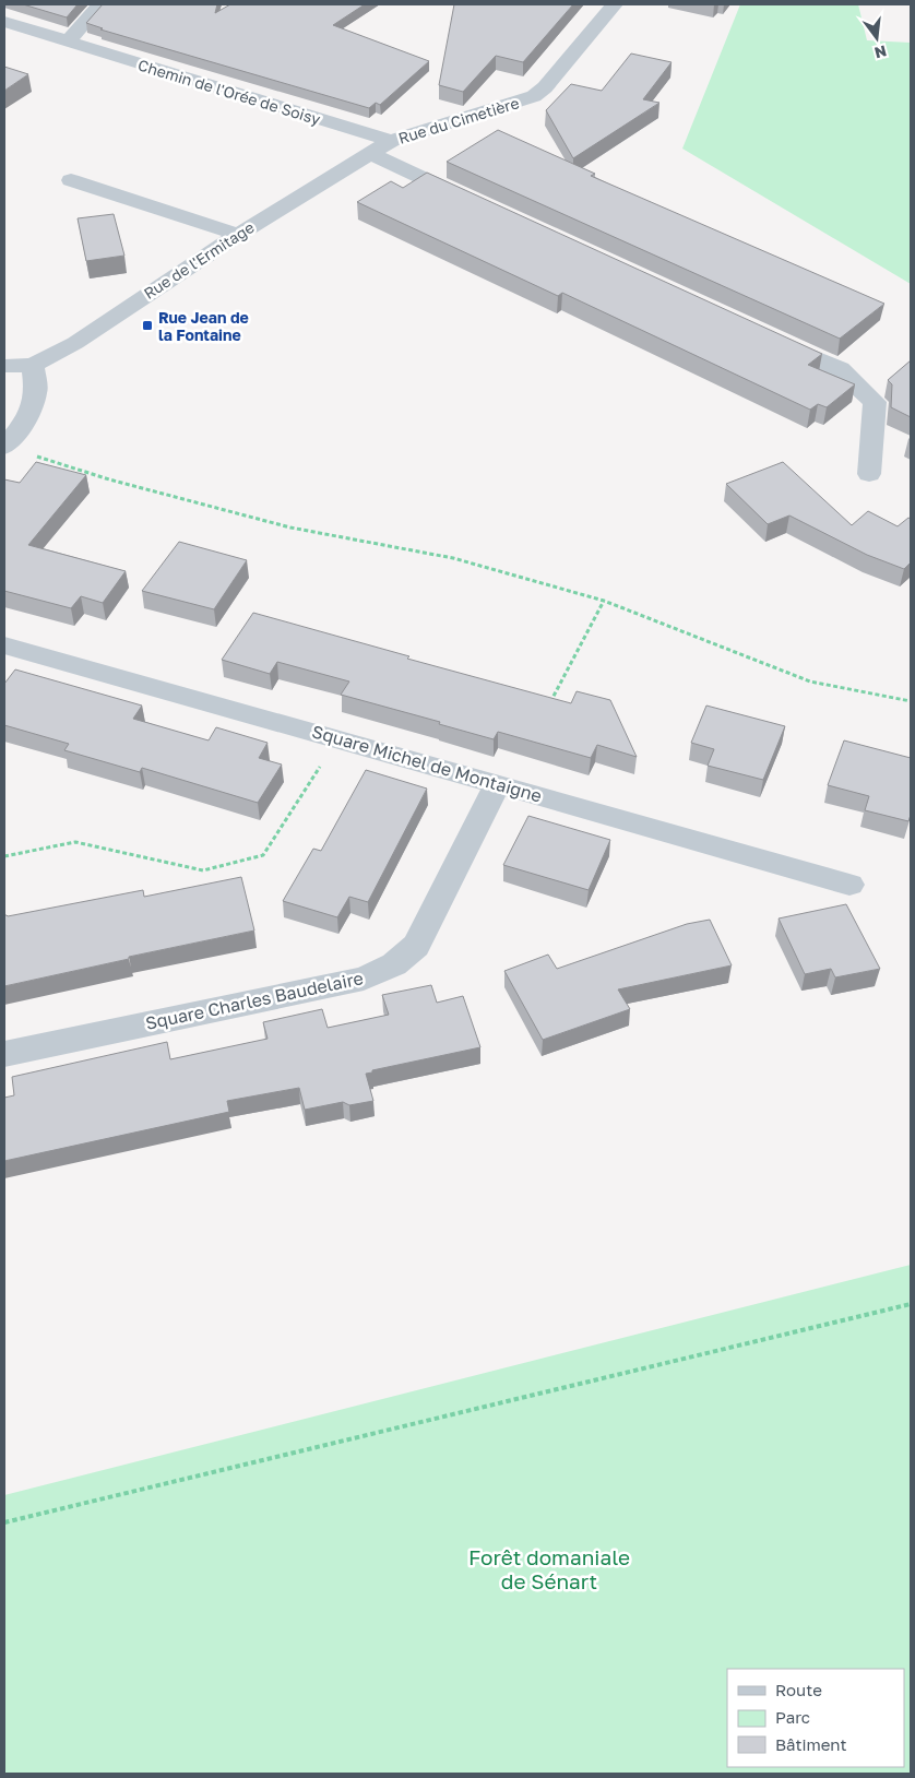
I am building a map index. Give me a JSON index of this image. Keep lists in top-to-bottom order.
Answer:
{
  "streets": {
    "street": [
      "Chemin de l'Orée de Soisy",
      "Rue du Cimetière",
      "Rue de l'Ermitage",
      "Square Michel de Montaigne",
      "Square Charles Baudelaire"
    ]
  },
  "crossings": [
    ["Chemin de l'Orée de Soisy", "Rue du Cimetière"],
    ["Chemin de l'Orée de Soisy", "Rue de l'Ermitage"],
    ["Rue du Cimetière", "Rue de l'Ermitage"],
    ["Square Michel de Montaigne", "Square Charles Baudelaire"]
  ],
  "parks": ["Forêt domaniale de Sénart"],
  "places": {
    "transit": ["Rue Jean de la Fontaine"]
  },
  "legend": ["Route", "Parc", "Bâtiment"],
  "north": "bottom"
}
